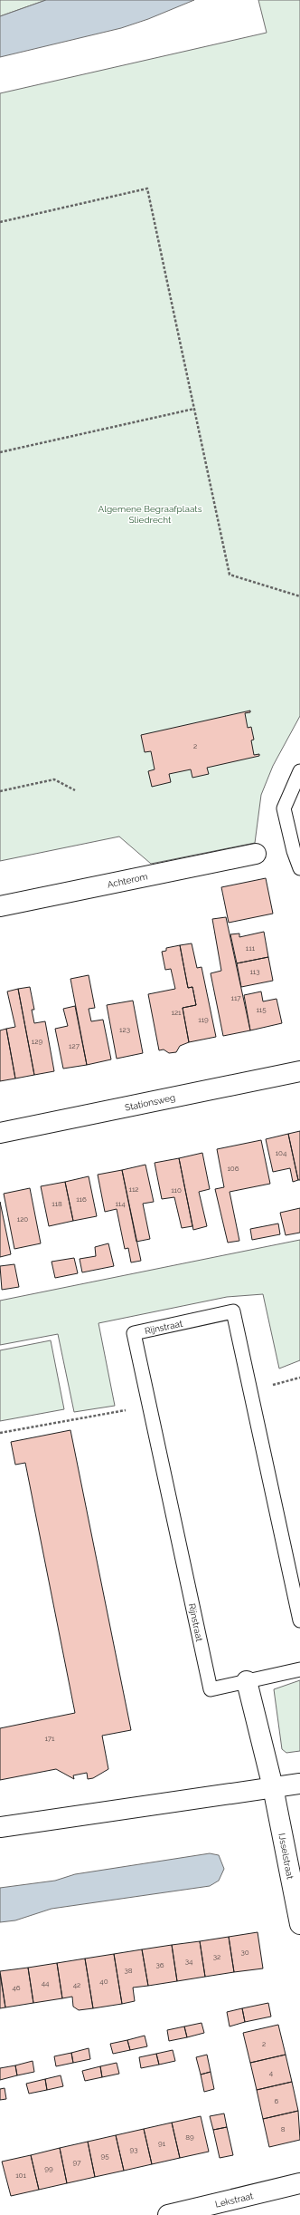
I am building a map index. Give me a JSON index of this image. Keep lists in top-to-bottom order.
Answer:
{
  "streets": {
    "street": [
      "Achterom",
      "Stationsweg",
      "IJsselstraat",
      "Lekstraat"
    ],
    "lane": ["Rijnstraat"]
  },
  "parks": ["Algemene Begraafplaats Sliedrecht"],
  "house_numbers": [
    "2",
    "111",
    "113",
    "117",
    "115",
    "121",
    "119",
    "123",
    "129",
    "127",
    "104",
    "106",
    "112",
    "110",
    "116",
    "118",
    "114",
    "120",
    "171",
    "30",
    "32",
    "34",
    "36",
    "38",
    "40",
    "44",
    "42",
    "46",
    "2",
    "4",
    "6",
    "8",
    "89",
    "91",
    "93",
    "95",
    "97",
    "99",
    "101"
  ]
}
